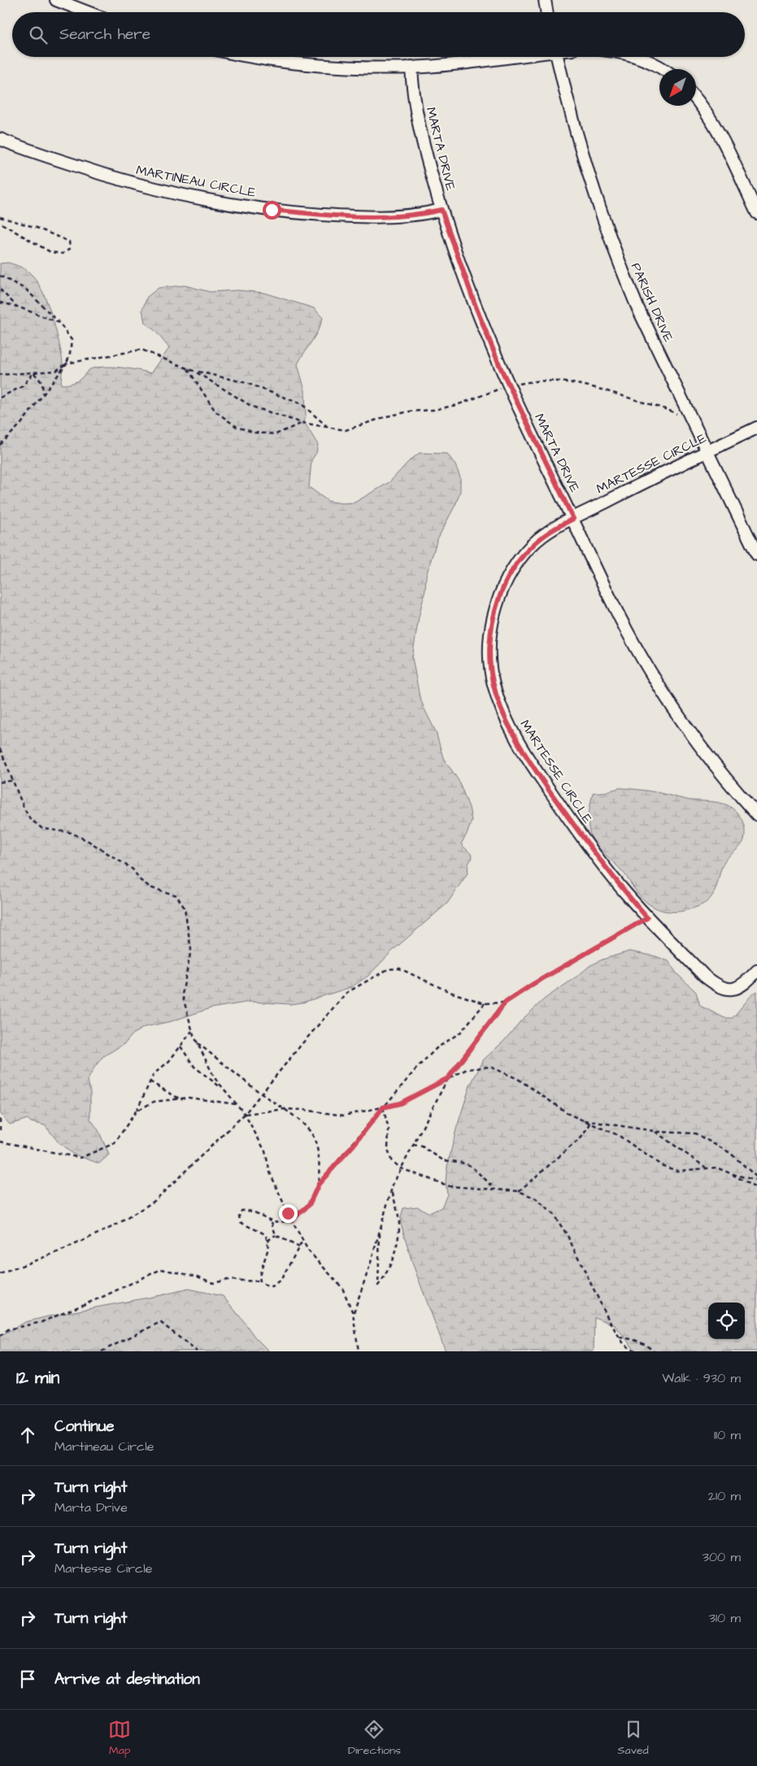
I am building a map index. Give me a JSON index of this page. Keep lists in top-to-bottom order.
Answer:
{
  "streets": {
    "street": [
      "MARTA DRIVE",
      "MARTINEAU CIRCLE",
      "PARISH DRIVE",
      "MARTESSE CIRCLE"
    ]
  },
  "crossings": [
    ["MARTA DRIVE", "MARTINEAU CIRCLE"],
    ["MARTA DRIVE", "MARTESSE CIRCLE"],
    ["PARISH DRIVE", "MARTESSE CIRCLE"]
  ],
  "north": "bottom left",
  "page": {
    "search": "Search here",
    "heading": ["12 min", "Walk · 930 m"],
    "list": [
      ["Continue", "Martineau Circle", "110 m"],
      ["Turn right", "Marta Drive", "210 m"],
      ["Turn right", "Martesse Circle", "300 m"],
      ["Turn right", "310 m"],
      "Arrive at destination"
    ],
    "nav": ["Map", "Directions", "Saved"]
  }
}
